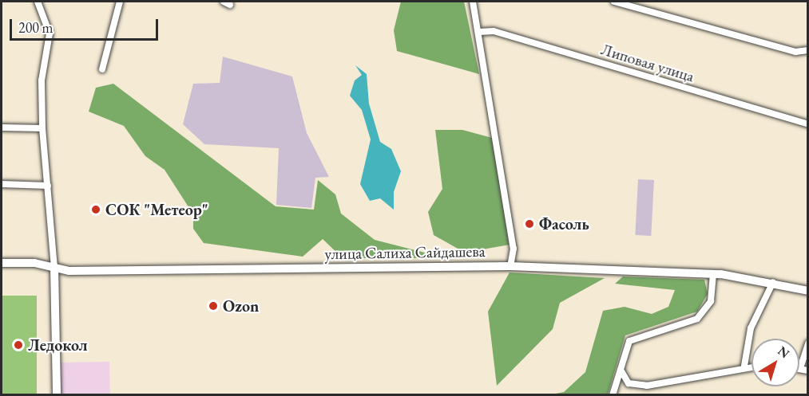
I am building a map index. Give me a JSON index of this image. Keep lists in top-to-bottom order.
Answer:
{
  "streets": {
    "street": ["Липовая улица", "улица Салиха Сайдашева"]
  },
  "places": [
    "СОК \"Метеор\"",
    "Фасоль",
    "Ozon",
    "Ледокол"
  ],
  "scale_bar": "200 m",
  "north": "top right"
}
